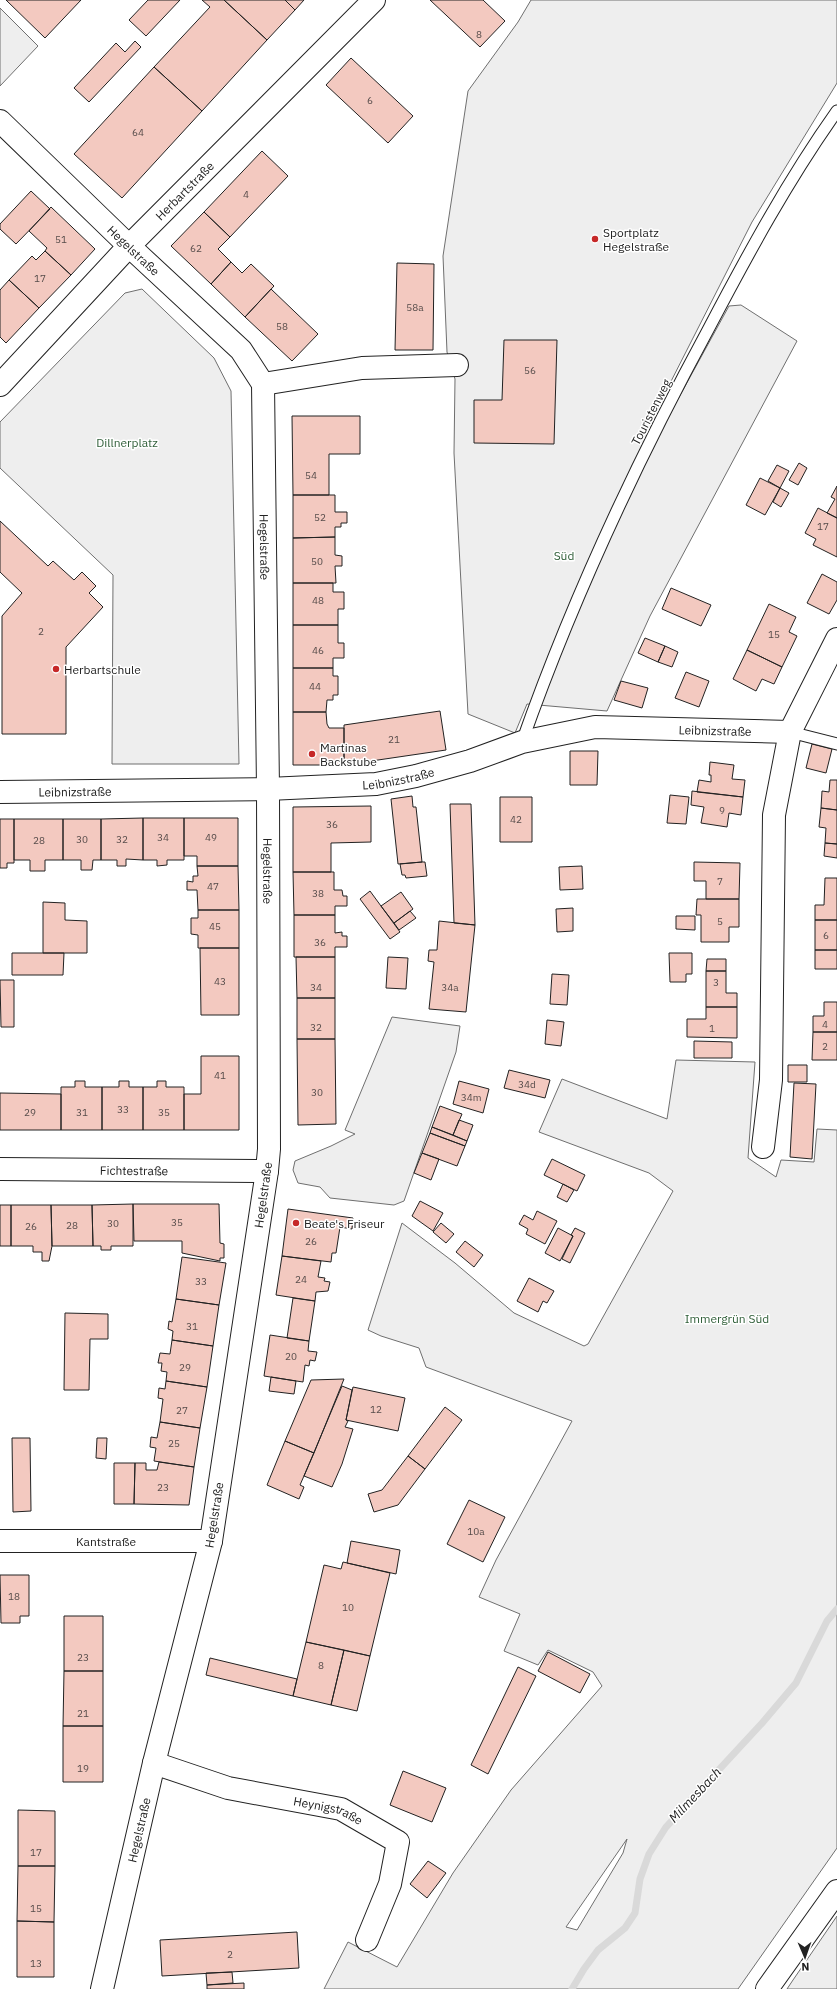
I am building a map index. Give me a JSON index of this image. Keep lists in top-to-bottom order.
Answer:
{
  "streets": {
    "street": [
      "Herbartstraße",
      "Hegelstraße",
      "Leibnizstraße",
      "Fichtestraße",
      "Kantstraße",
      "Heynigstraße"
    ],
    "lane": ["Touristenweg"]
  },
  "crossings": [
    ["Herbartstraße", "Hegelstraße"],
    ["Hegelstraße", "Leibnizstraße"],
    ["Hegelstraße", "Fichtestraße"],
    ["Hegelstraße", "Kantstraße"],
    ["Hegelstraße", "Heynigstraße"],
    ["Touristenweg", "Leibnizstraße"]
  ],
  "water": ["Milmesbach"],
  "parks": ["Dillnerplatz", "Süd", "Immergrün Süd"],
  "places": [
    "Sportplatz Hegelstraße",
    "Herbartschule",
    "Martinas Backstube",
    "Beate's Friseur"
  ],
  "house_numbers": [
    "8",
    "6",
    "64",
    "4",
    "51",
    "62",
    "17",
    "58a",
    "58",
    "56",
    "54",
    "52",
    "17",
    "50",
    "48",
    "2",
    "15",
    "46",
    "44",
    "21",
    "9",
    "42",
    "36",
    "34",
    "49",
    "30",
    "32",
    "28",
    "7",
    "47",
    "38",
    "5",
    "45",
    "6",
    "36",
    "43",
    "3",
    "34",
    "34a",
    "4",
    "32",
    "1",
    "2",
    "41",
    "34d",
    "30",
    "34m",
    "33",
    "29",
    "31",
    "35",
    "35",
    "30",
    "28",
    "26",
    "26",
    "24",
    "33",
    "31",
    "20",
    "29",
    "12",
    "27",
    "25",
    "23",
    "10a",
    "18",
    "10",
    "23",
    "8",
    "21",
    "19",
    "17",
    "15",
    "2",
    "13"
  ],
  "north": "bottom"
}
